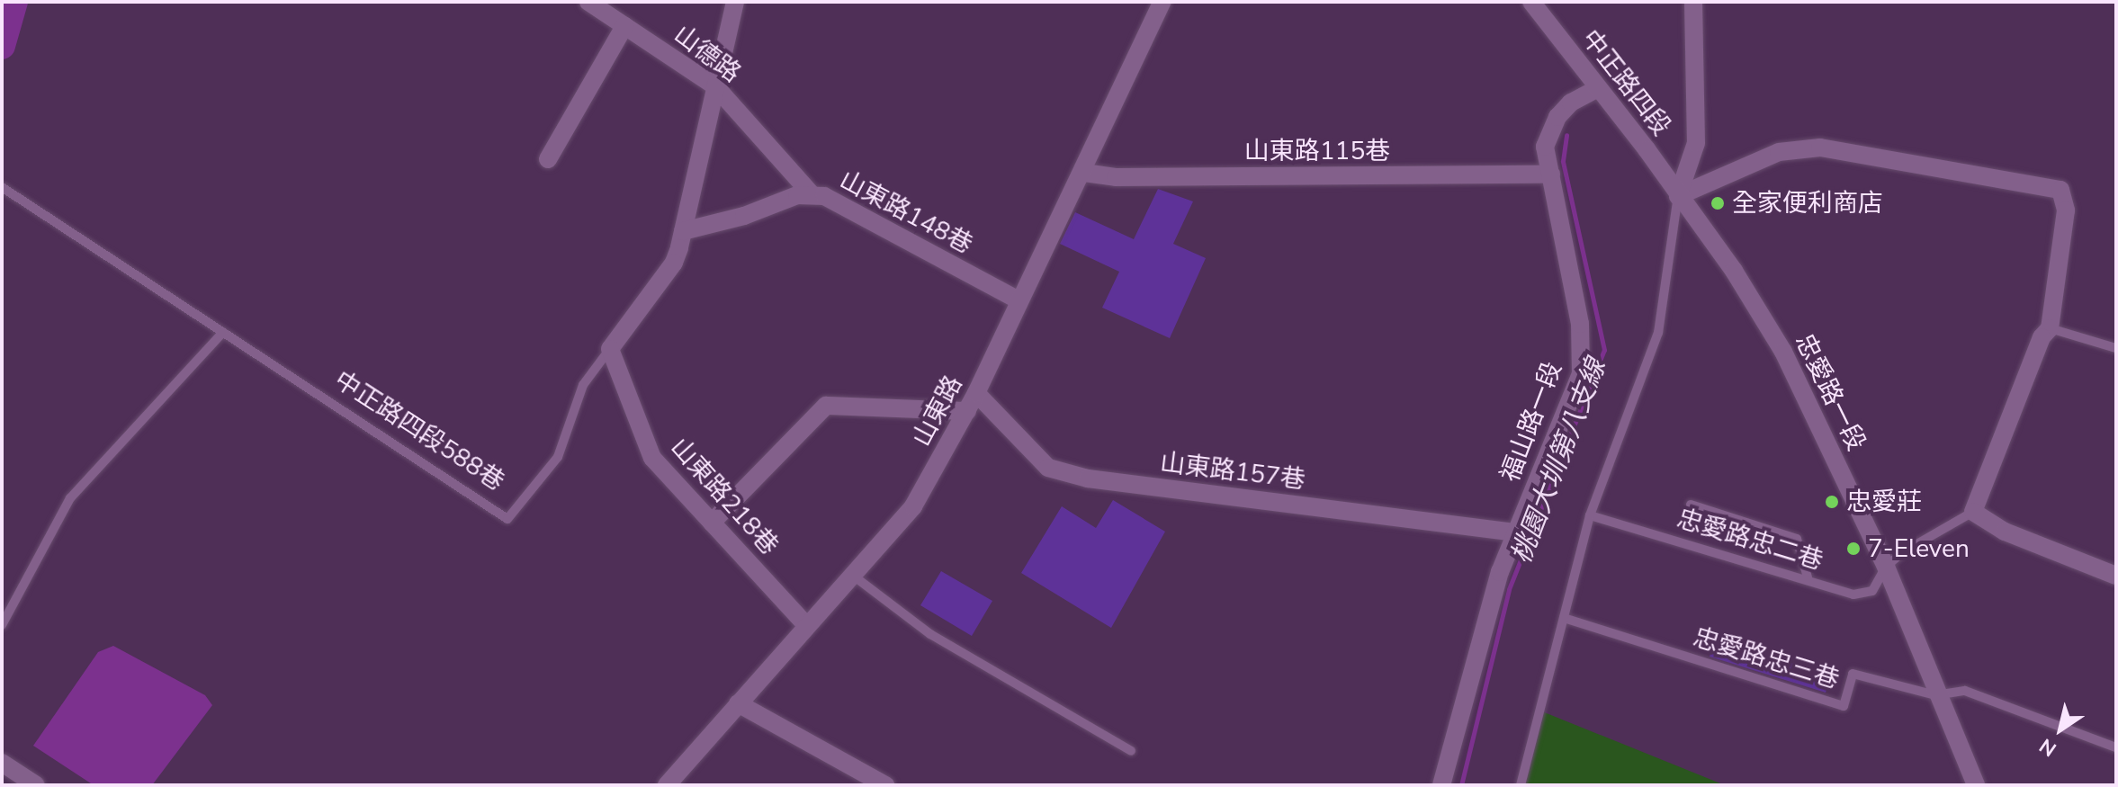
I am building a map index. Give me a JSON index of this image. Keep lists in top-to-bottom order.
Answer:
{
  "streets": {
    "street": [
      "山德路",
      "中正路四段",
      "山東路115巷",
      "山東路148巷",
      "忠愛路一段",
      "山東路",
      "福山路一段",
      "中正路四段588巷",
      "山東路157巷",
      "山東路218巷"
    ],
    "lane": ["忠愛路忠二巷", "忠愛路忠三巷"]
  },
  "crossings": [
    ["山德路", "山東路148巷"],
    ["山德路", "中正路四段588巷"],
    ["中正路四段", "忠愛路一段"],
    ["中正路四段", "福山路一段"],
    ["山東路115巷", "山東路"],
    ["山東路115巷", "福山路一段"],
    ["山東路148巷", "山東路"],
    ["山東路148巷", "中正路四段588巷"],
    ["忠愛路一段", "忠愛路忠二巷"],
    ["忠愛路一段", "忠愛路忠三巷"],
    ["山東路", "山東路157巷"],
    ["山東路", "山東路218巷"],
    ["福山路一段", "山東路157巷"],
    ["中正路四段588巷", "山東路218巷"]
  ],
  "water": ["桃園大圳第八支線"],
  "places": ["全家便利商店", "忠愛莊", "7-Eleven"],
  "north": "bottom left"
}
